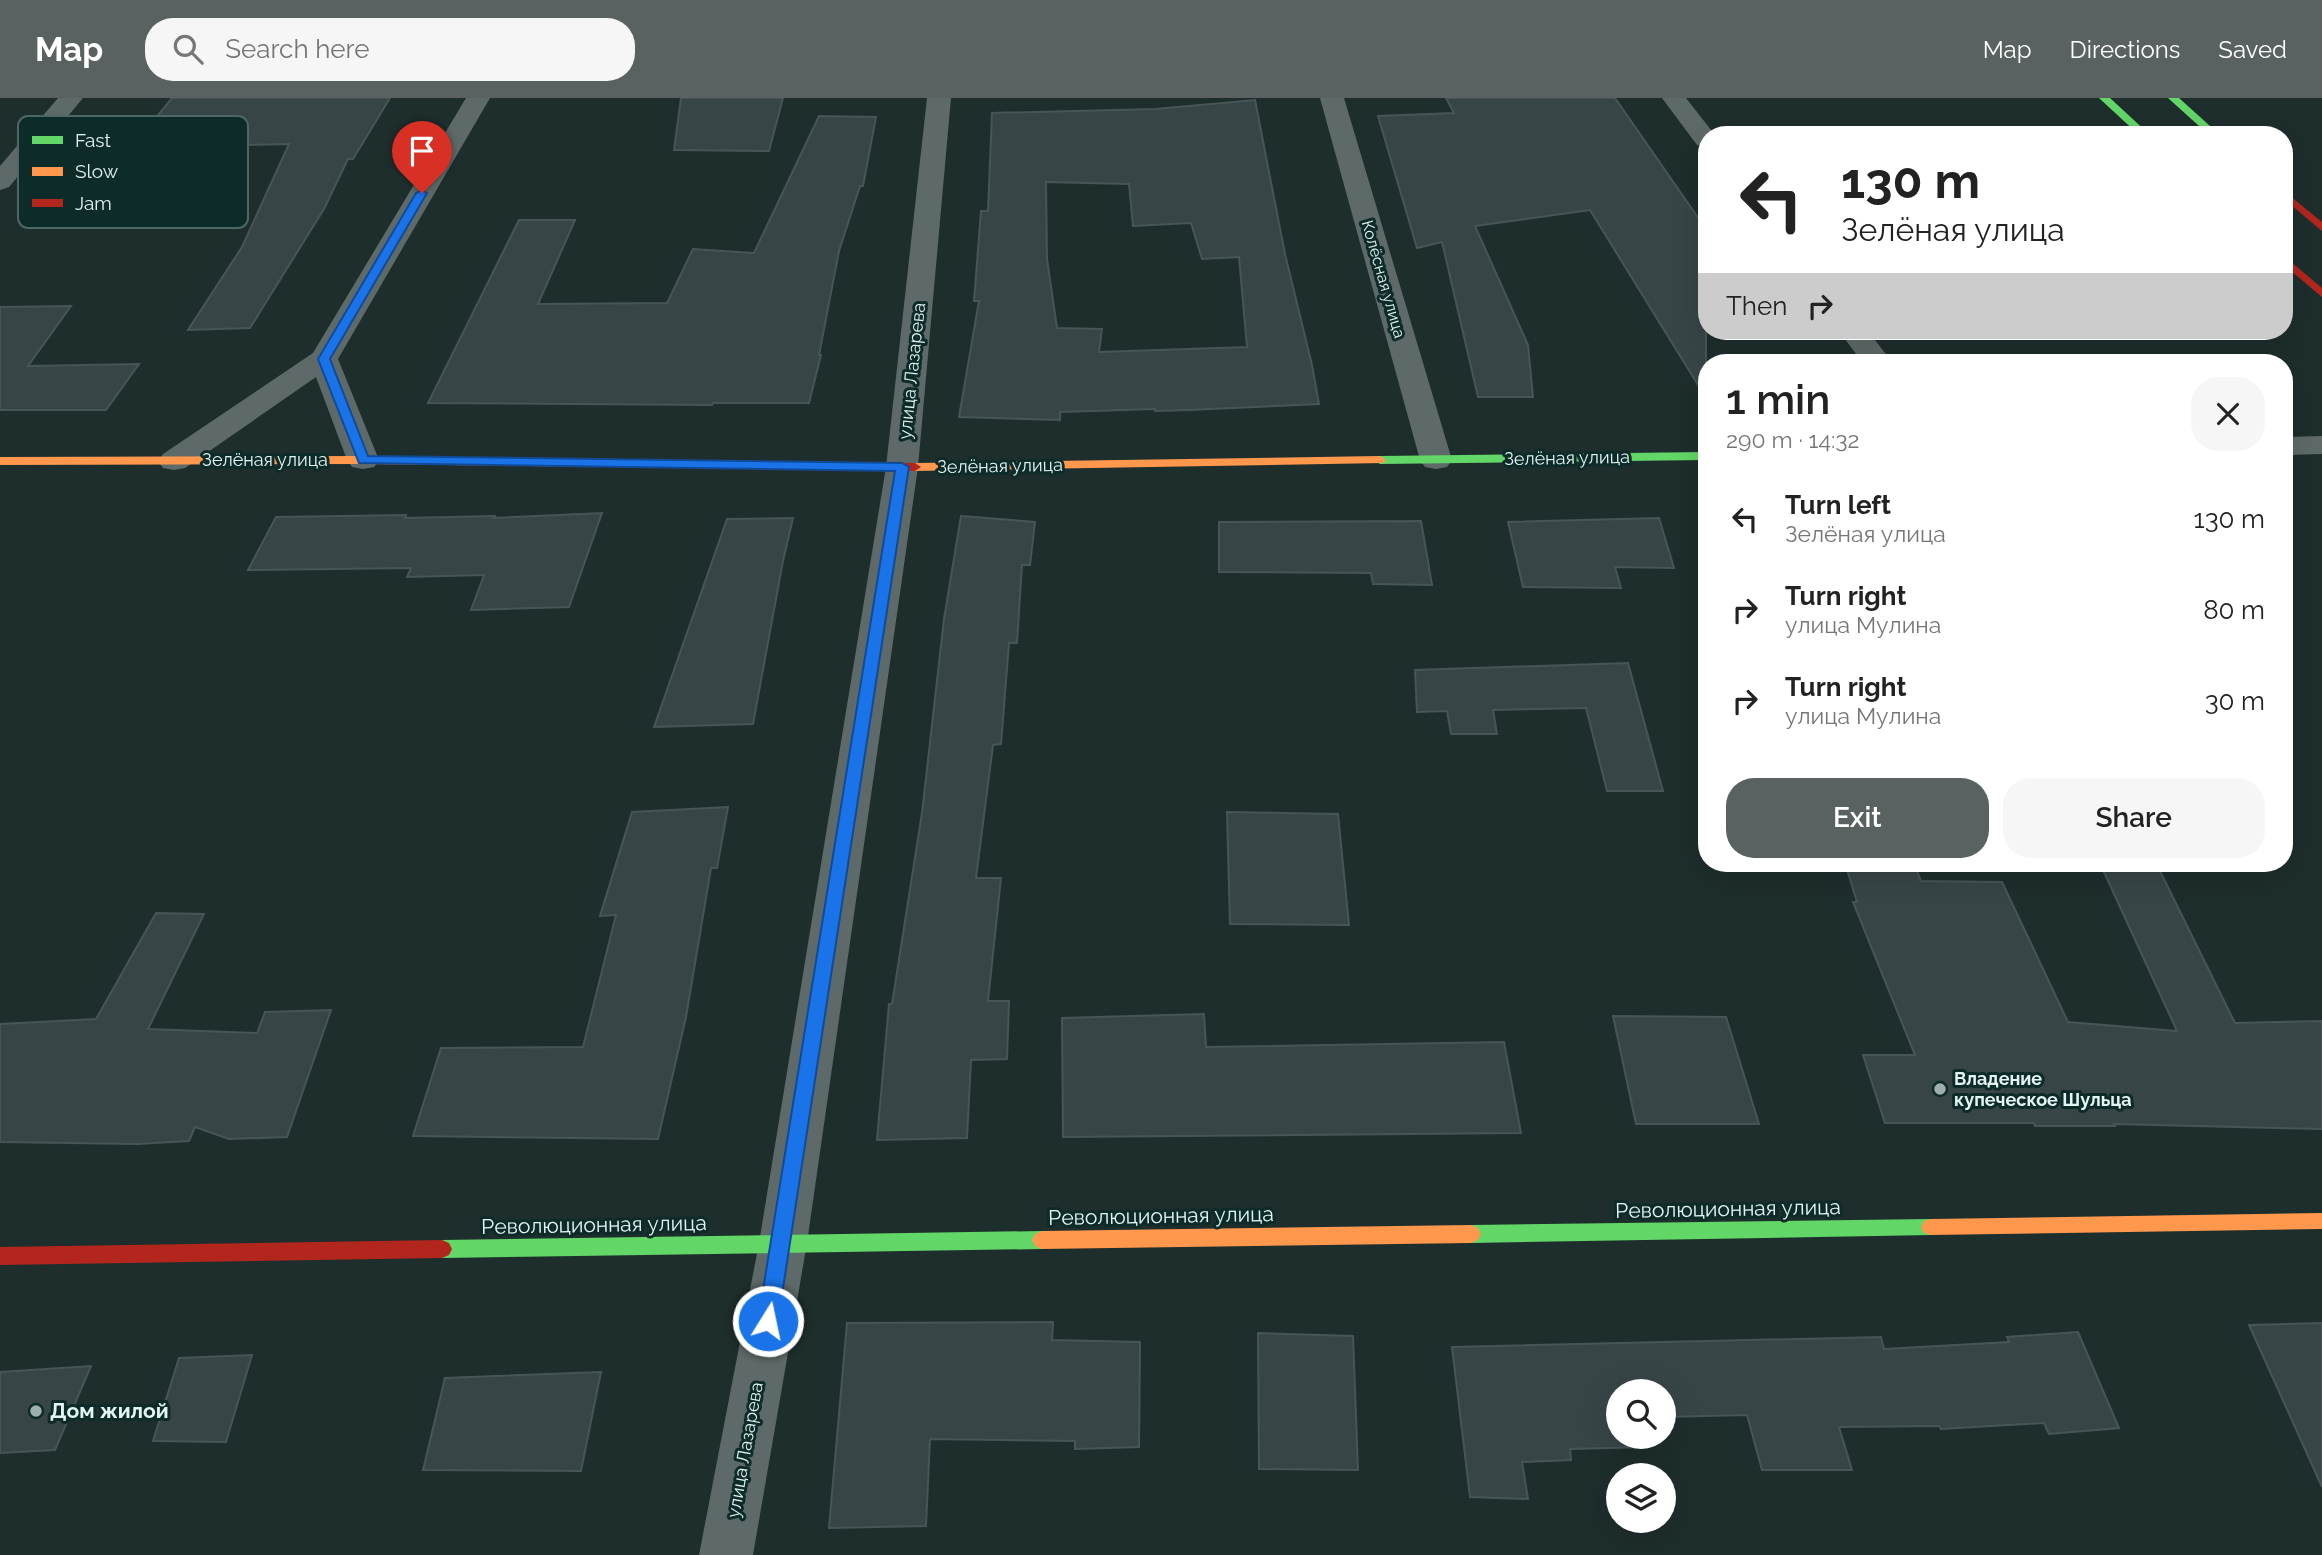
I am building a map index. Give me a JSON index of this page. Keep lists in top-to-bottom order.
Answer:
{
  "streets": {
    "street": [
      "Колёсная улица",
      "улица Лазарева",
      "Зелёная улица",
      "Революционная улица"
    ]
  },
  "crossings": [
    ["Колёсная улица", "Зелёная улица"],
    ["улица Лазарева", "Зелёная улица"],
    ["улица Лазарева", "Революционная улица"]
  ],
  "places": ["Владение купеческое Шульца", "Дом жилой"],
  "legend": ["Fast", "Slow", "Jam"],
  "page": {
    "header": "Map",
    "search": "Search here",
    "nav": ["Map", "Directions", "Saved"],
    "turn": ["130 m", "Зелёная улица"],
    "then": "Then",
    "heading": ["1 min", "290 m · 14:32"],
    "list": [
      {
        "name": "Turn left",
        "note": "Зелёная улица",
        "value": "130 m"
      },
      {
        "name": "Turn right",
        "note": "улица Мулина",
        "value": "80 m"
      },
      {
        "name": "Turn right",
        "note": "улица Мулина",
        "value": "30 m"
      }
    ],
    "buttons": ["Exit", "Share"]
  }
}
